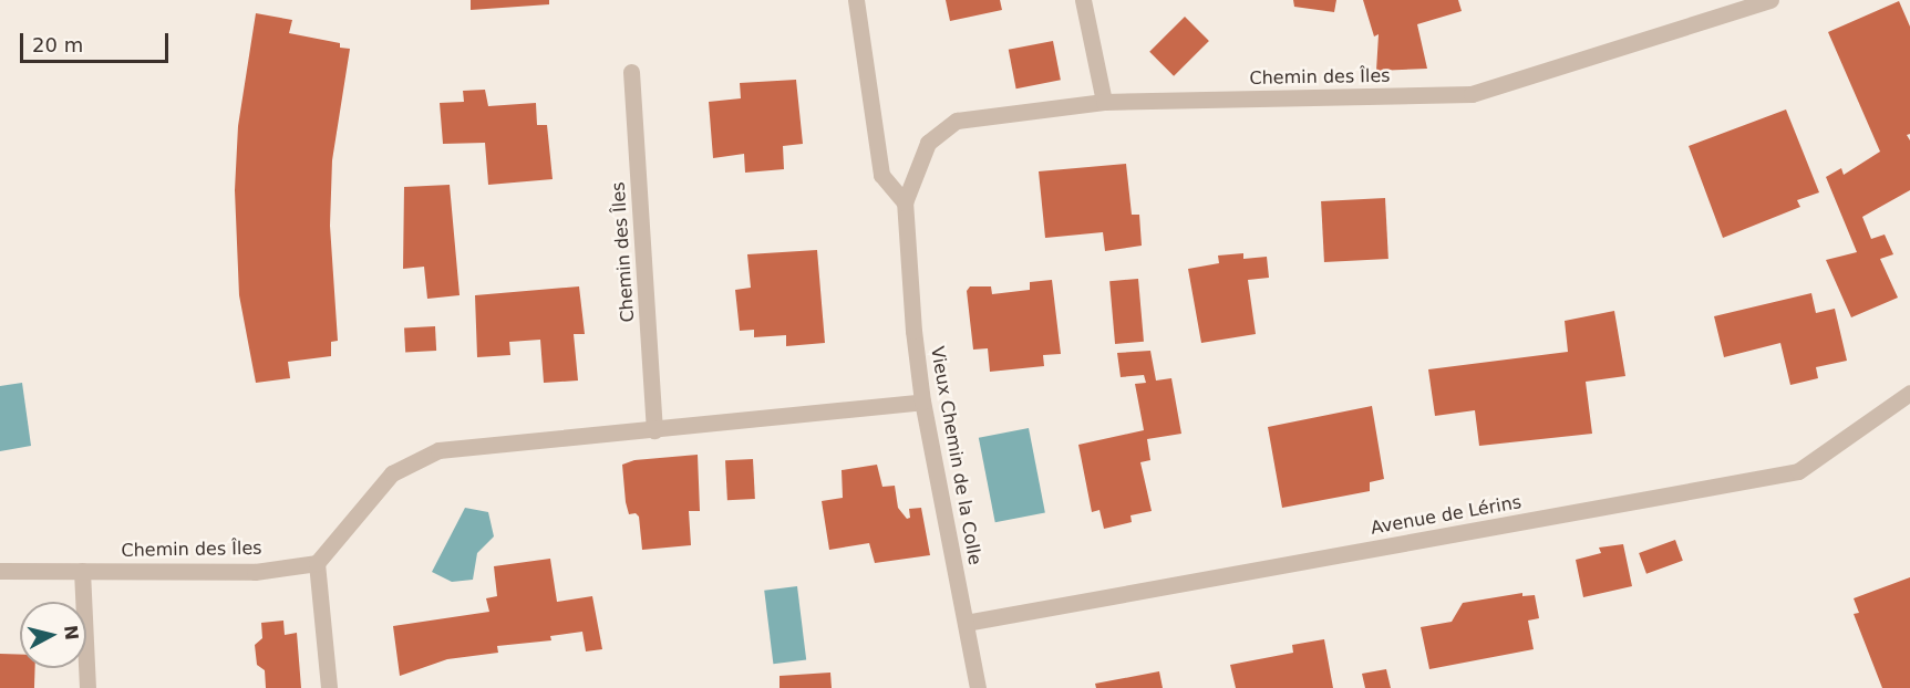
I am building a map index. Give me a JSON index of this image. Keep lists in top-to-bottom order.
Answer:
{
  "streets": {
    "street": ["Chemin des Îles", "Vieux Chemin de la Colle", "Avenue de Lérins"]
  },
  "crossings": [
    ["Chemin des Îles", "Vieux Chemin de la Colle"],
    ["Vieux Chemin de la Colle", "Avenue de Lérins"]
  ],
  "scale_bar": "20 m",
  "north": "right"
}
